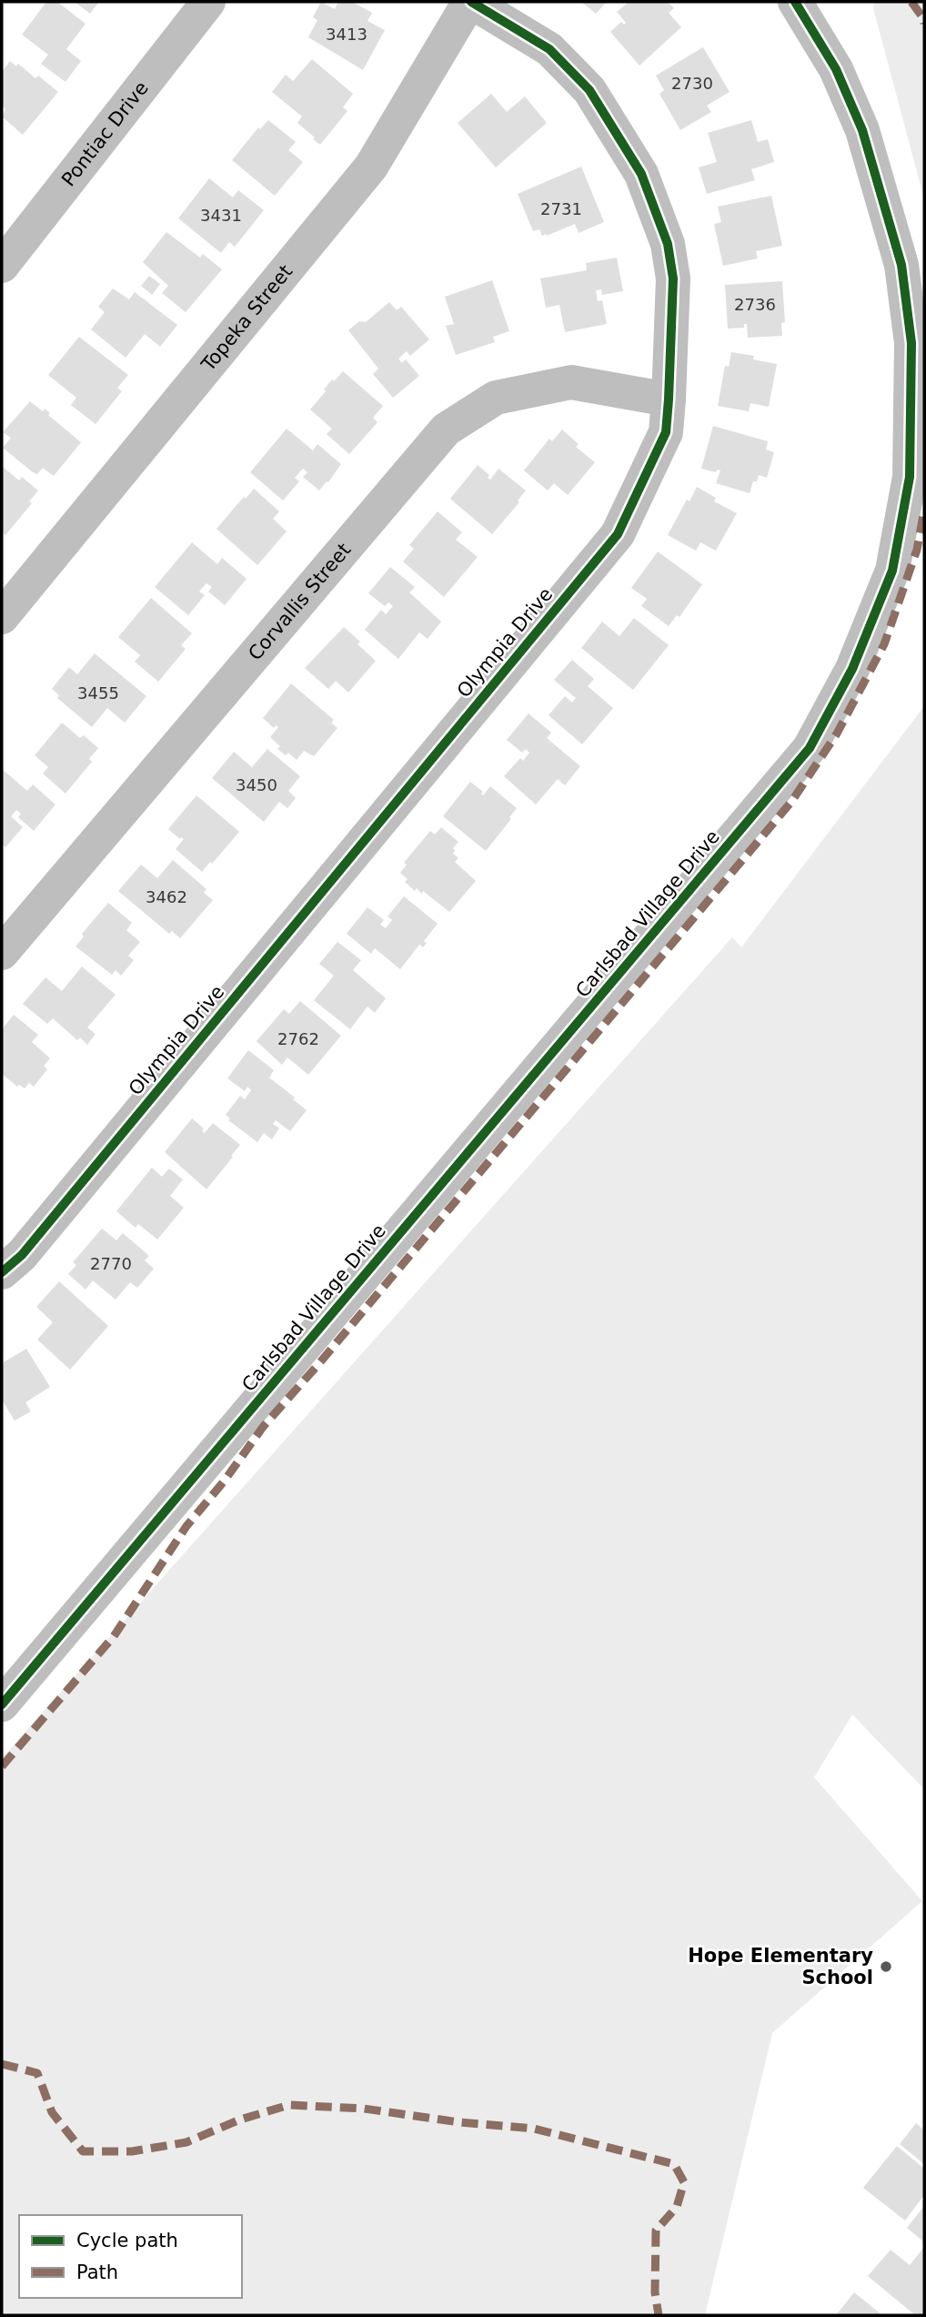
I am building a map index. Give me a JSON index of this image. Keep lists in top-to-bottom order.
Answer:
{
  "streets": {
    "street": [
      "Pontiac Drive",
      "Topeka Street",
      "Corvallis Street",
      "Olympia Drive",
      "Carlsbad Village Drive"
    ]
  },
  "crossings": [
    ["Topeka Street", "Olympia Drive"],
    ["Corvallis Street", "Olympia Drive"]
  ],
  "places": ["Hope Elementary School"],
  "house_numbers": [
    "3413",
    "2730",
    "2731",
    "3431",
    "2736",
    "3455",
    "3450",
    "3462",
    "2762",
    "2770"
  ],
  "legend": ["Cycle path", "Path"]
}
